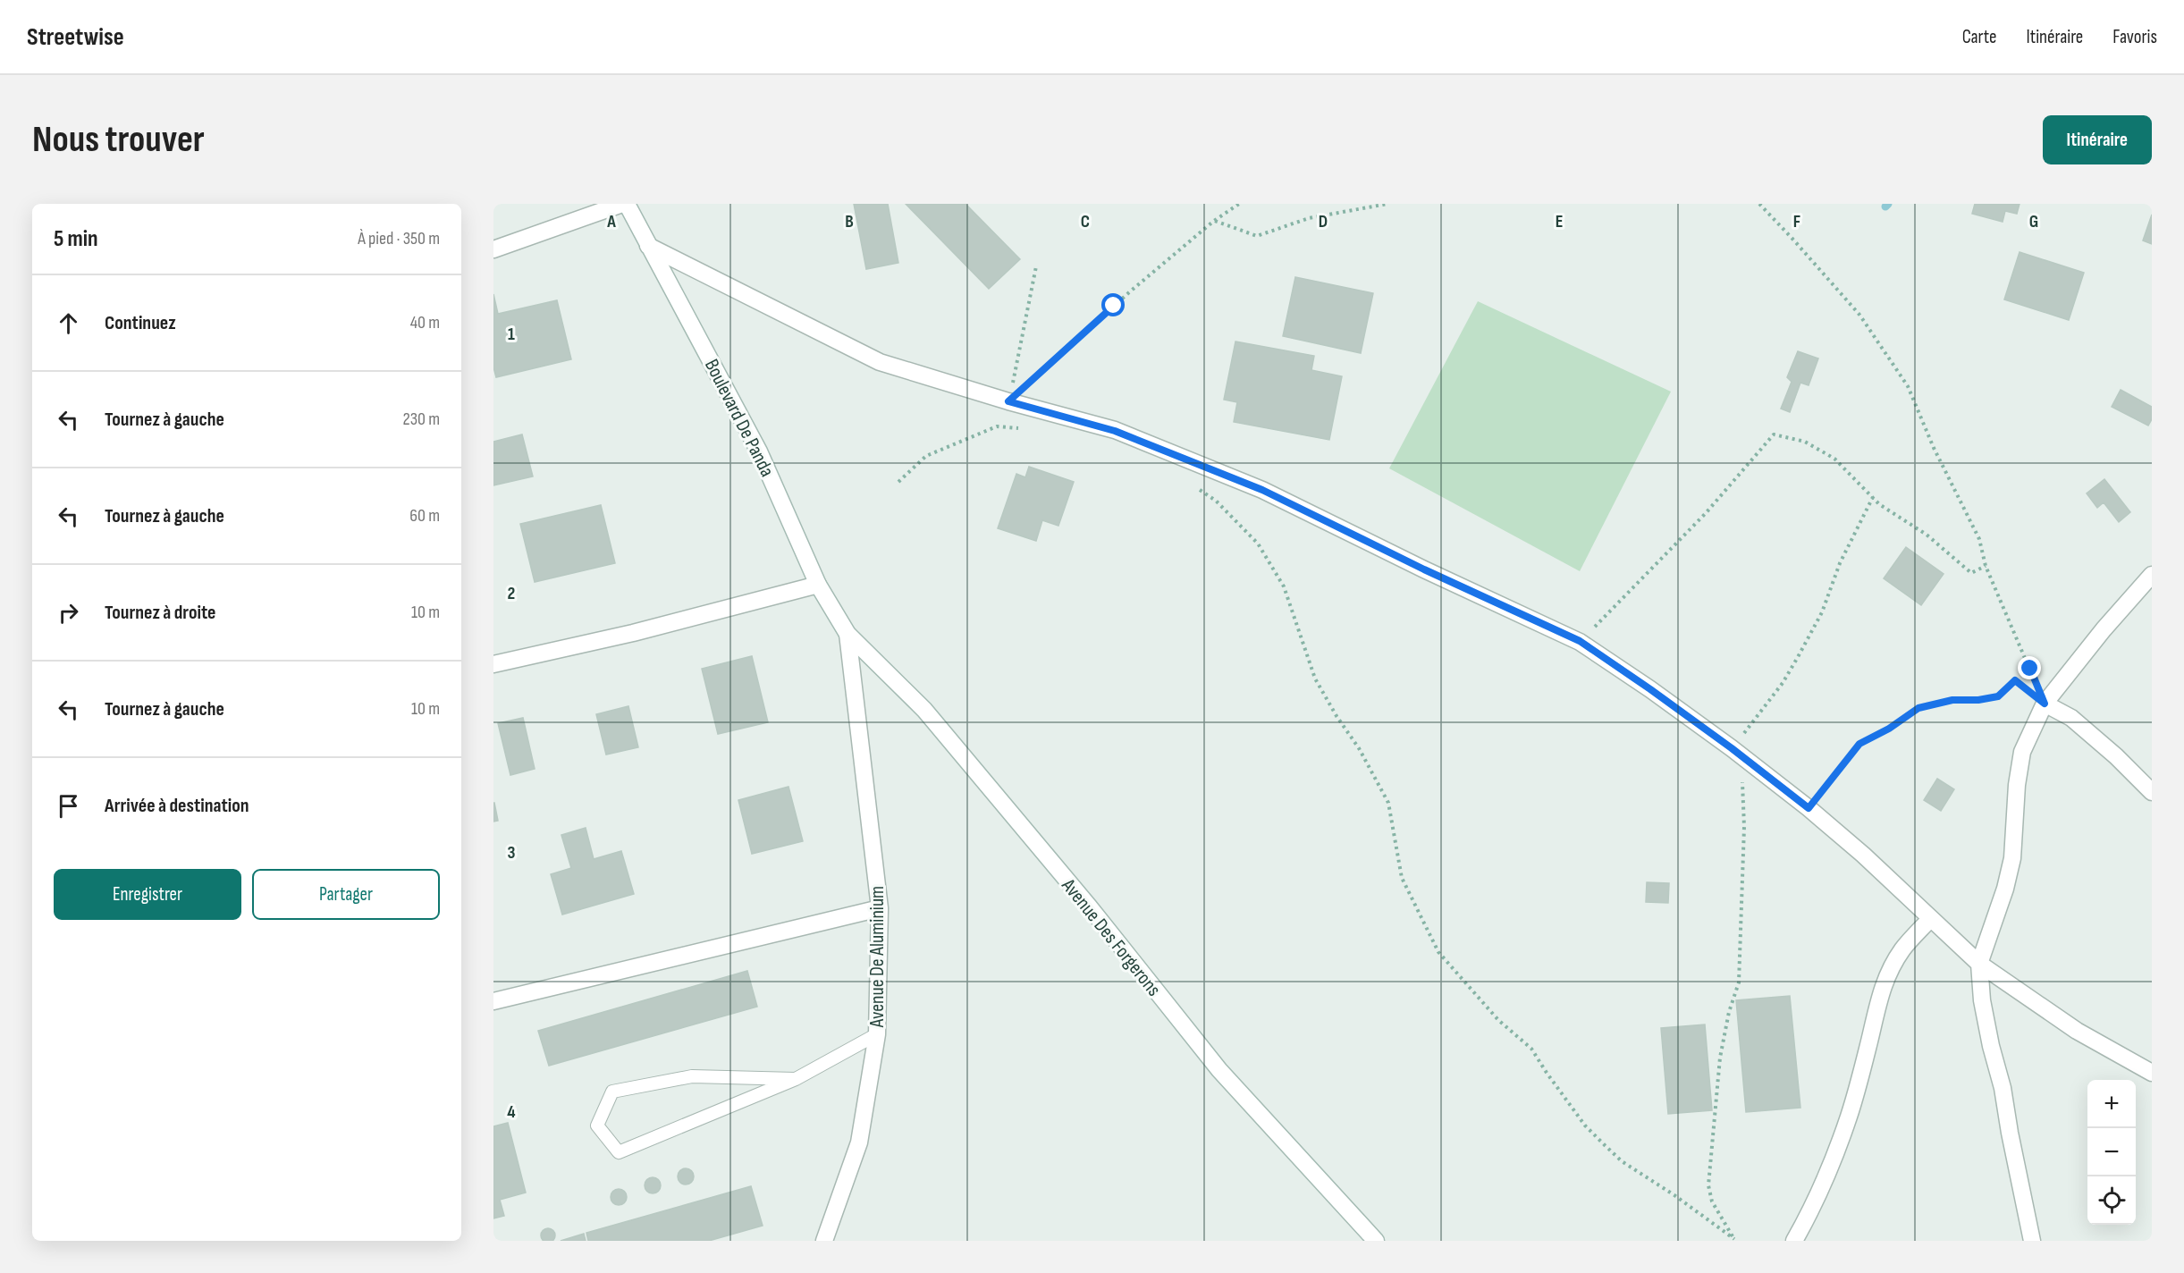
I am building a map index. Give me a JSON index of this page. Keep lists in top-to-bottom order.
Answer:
{
  "streets": {
    "street": ["Boulevard De Panda", "Avenue Des Forgerons", "Avenue De Aluminium"]
  },
  "crossings": [
    ["Boulevard De Panda", "Avenue Des Forgerons"],
    ["Boulevard De Panda", "Avenue De Aluminium"],
    ["Avenue Des Forgerons", "Avenue De Aluminium"]
  ],
  "page": {
    "header": "Streetwise",
    "nav": ["Carte", "Itinéraire", "Favoris"],
    "buttons": [
      "Itinéraire",
      ["Enregistrer", "Partager"]
    ],
    "title": "Nous trouver",
    "heading": ["5 min", "À pied · 350 m"],
    "list": [
      ["Continuez", "40 m"],
      ["Tournez à gauche", "230 m"],
      ["Tournez à gauche", "60 m"],
      ["Tournez à droite", "10 m"],
      ["Tournez à gauche", "10 m"],
      "Arrivée à destination"
    ],
    "map_buttons": ["+", "−"]
  },
  "grid": {
    "columns": [
      "A",
      "B",
      "C",
      "D",
      "E",
      "F",
      "G"
    ],
    "rows": [
      "1",
      "2",
      "3",
      "4"
    ]
  }
}
